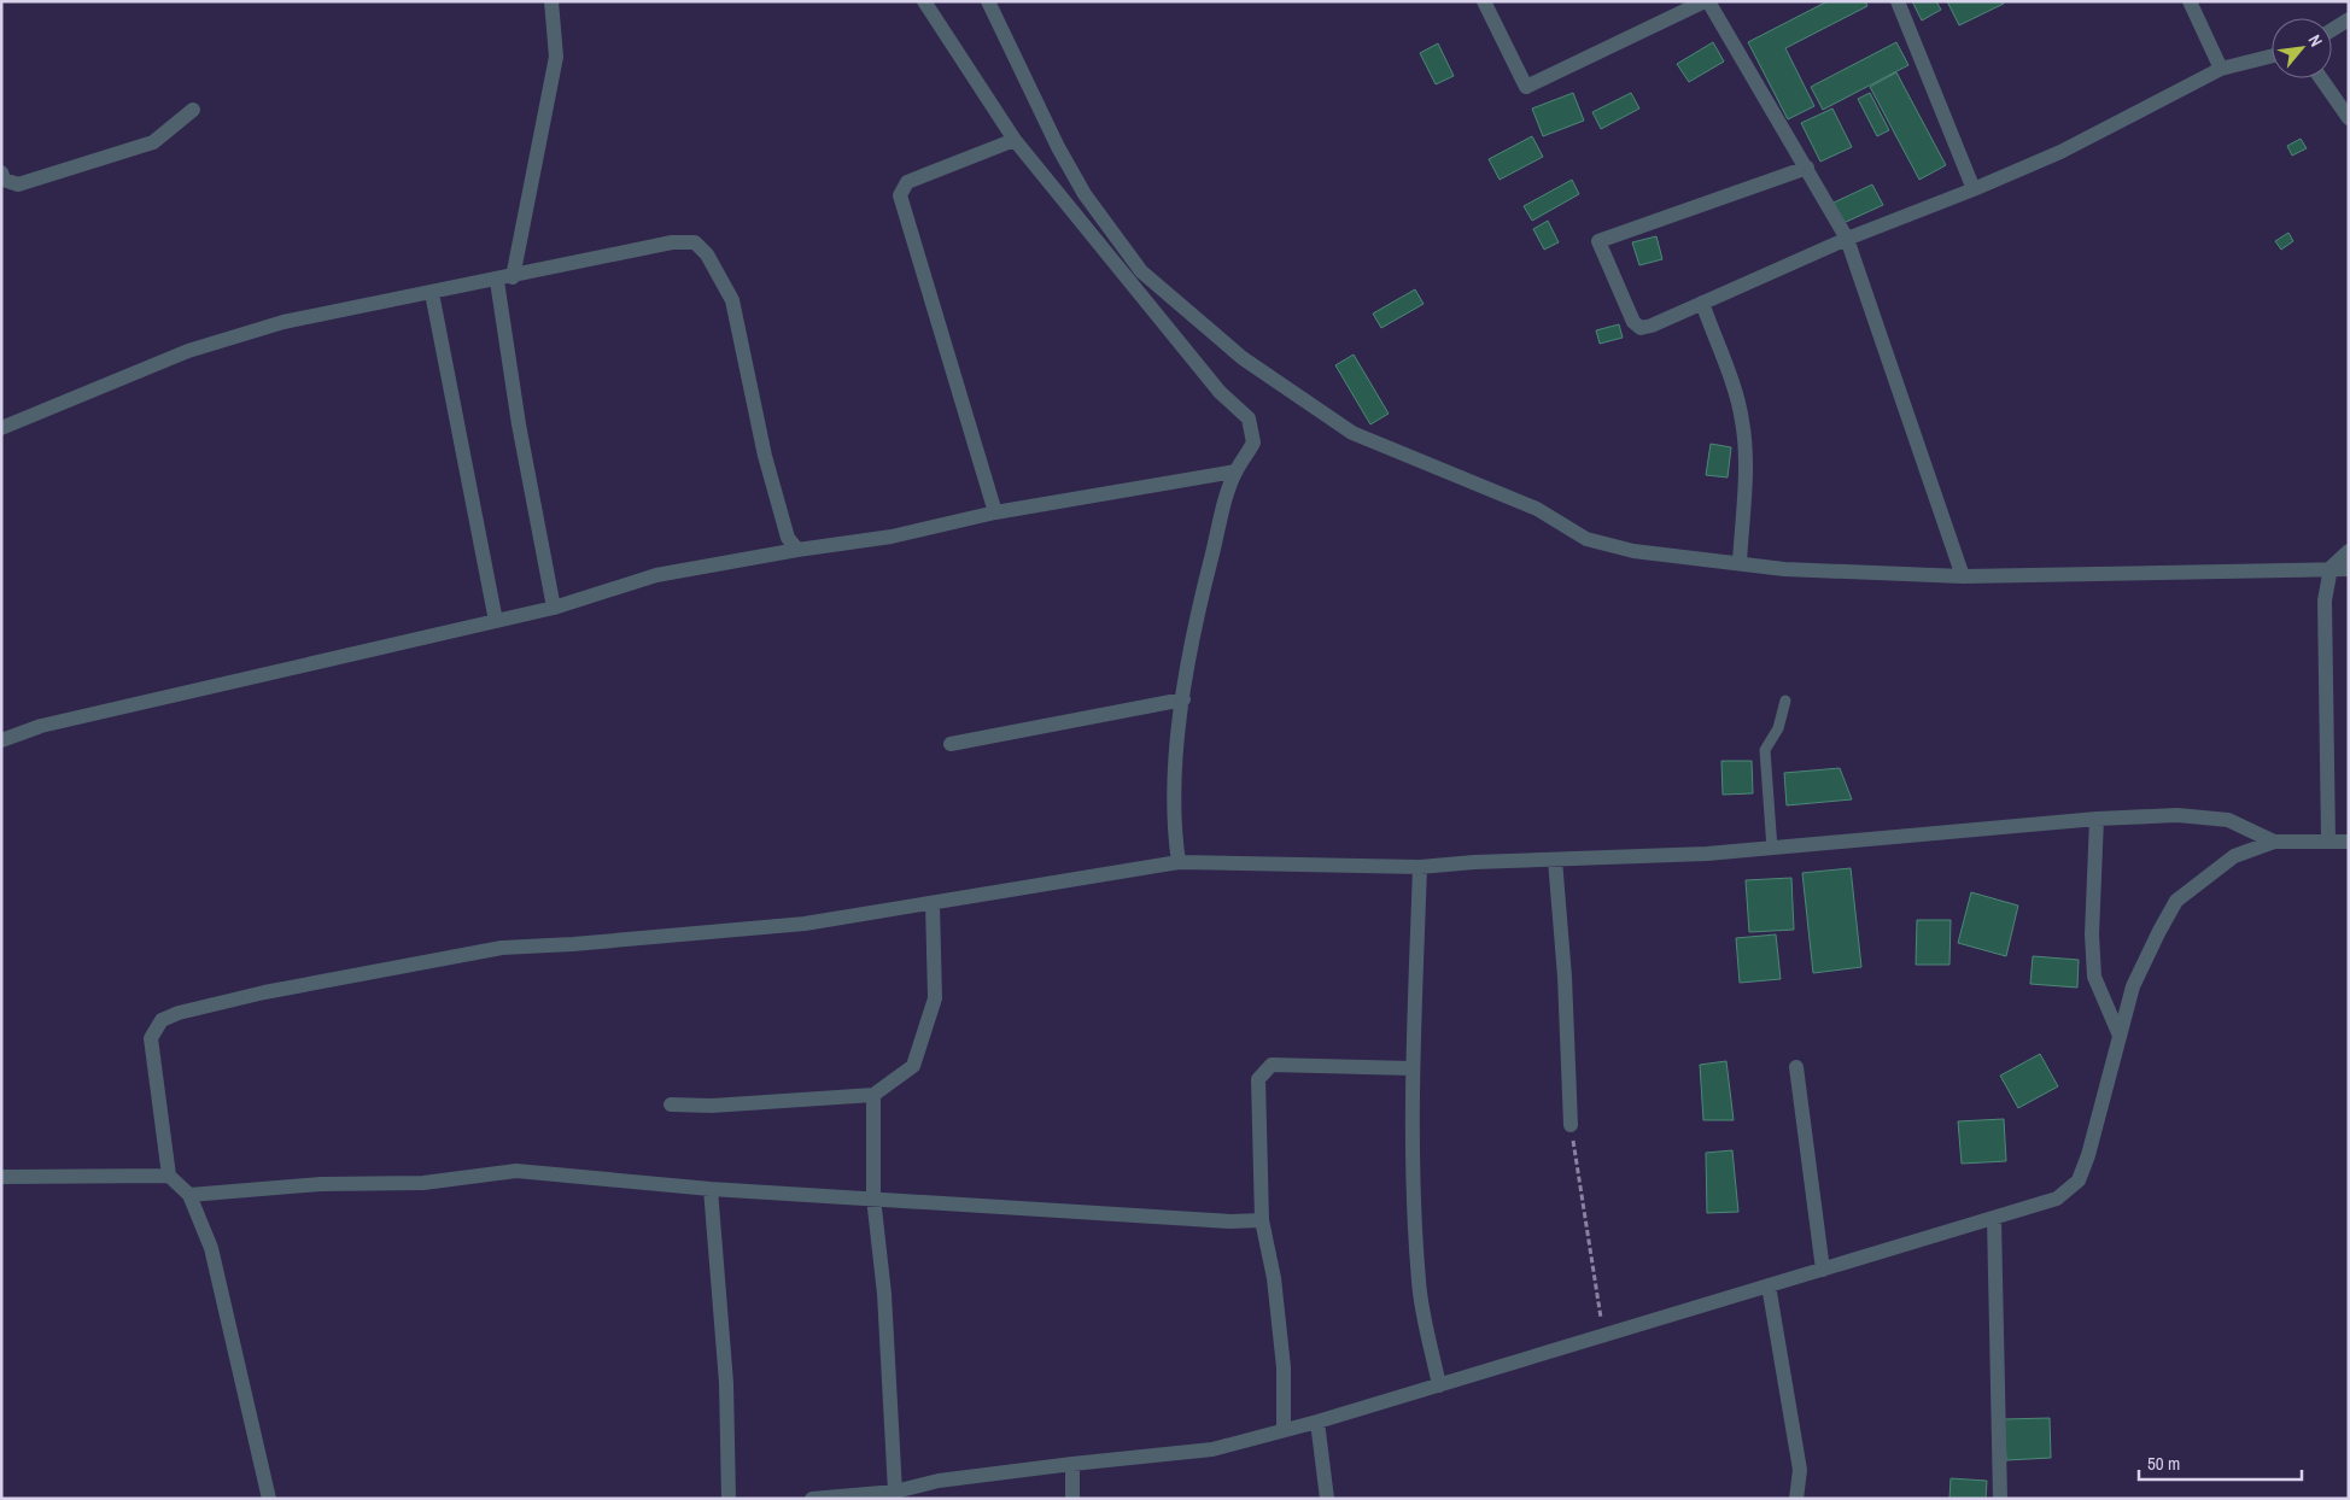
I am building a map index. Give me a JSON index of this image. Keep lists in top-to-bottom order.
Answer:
{
  "scale_bar": "50 m",
  "north": "top right"
}
